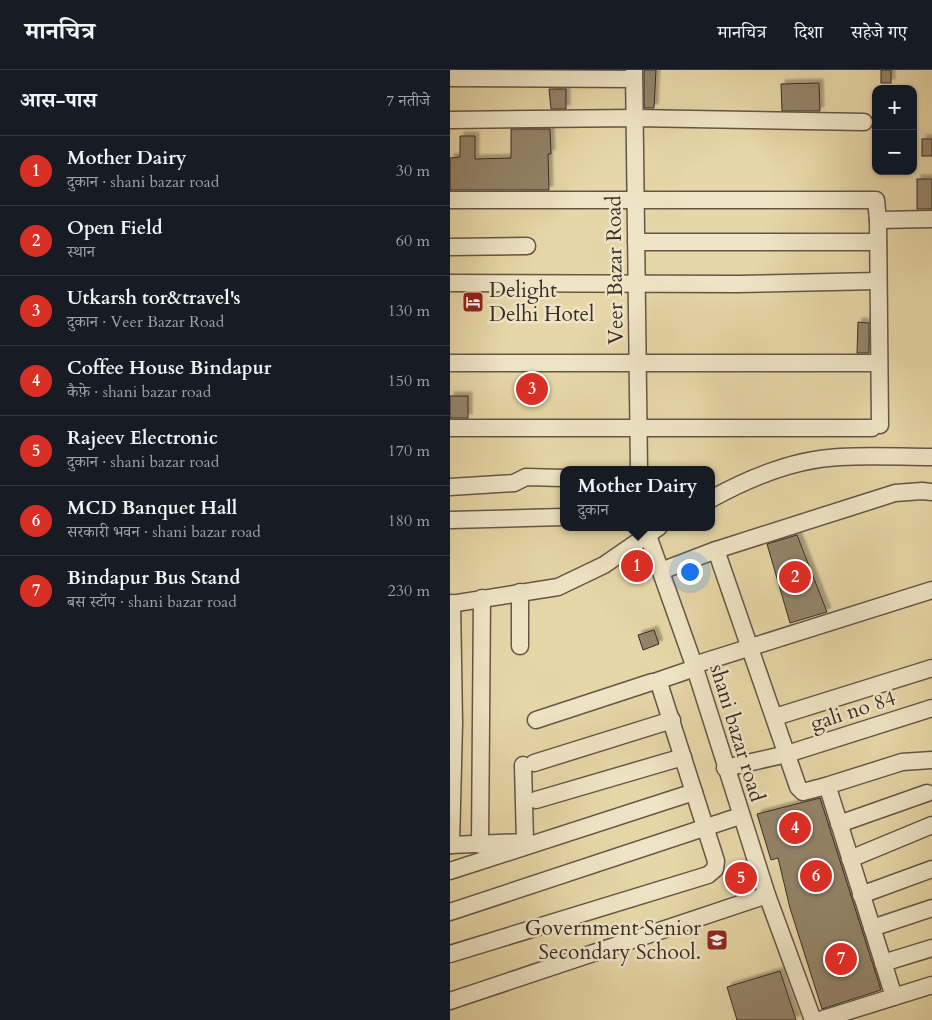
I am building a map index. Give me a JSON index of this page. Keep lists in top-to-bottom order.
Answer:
{
  "streets": {
    "street": ["Veer Bazar Road", "gali no 84", "shani bazar road"]
  },
  "crossings": [
    ["gali no 84", "shani bazar road"]
  ],
  "places": {
    "hotel": ["Delight Delhi Hotel"],
    "school or university": ["Government Senior Secondary School."]
  },
  "page": {
    "header": "मानचित्र",
    "nav": ["मानचित्र", "दिशा", "सहेजे गए"],
    "heading": ["आस-पास", "7 नतीजे"],
    "map_buttons": ["+", "−"],
    "list": [
      {
        "mark": "1",
        "name": "Mother Dairy",
        "note": "दुकान · shani bazar road",
        "value": "30 m"
      },
      {
        "mark": "2",
        "name": "Open Field",
        "note": "स्थान",
        "value": "60 m"
      },
      {
        "mark": "3",
        "name": "Utkarsh tor&travel's",
        "note": "दुकान · Veer Bazar Road",
        "value": "130 m"
      },
      {
        "mark": "4",
        "name": "Coffee House Bindapur",
        "note": "कैफ़े · shani bazar road",
        "value": "150 m"
      },
      {
        "mark": "5",
        "name": "Rajeev Electronic",
        "note": "दुकान · shani bazar road",
        "value": "170 m"
      },
      {
        "mark": "6",
        "name": "MCD Banquet Hall",
        "note": "सरकारी भवन · shani bazar road",
        "value": "180 m"
      },
      {
        "mark": "7",
        "name": "Bindapur Bus Stand",
        "note": "बस स्टॉप · shani bazar road",
        "value": "230 m"
      }
    ],
    "pins": [
      "3",
      "1",
      "2",
      "4",
      "6",
      "5",
      "7"
    ],
    "popup": ["Mother Dairy", "दुकान"]
  }
}
